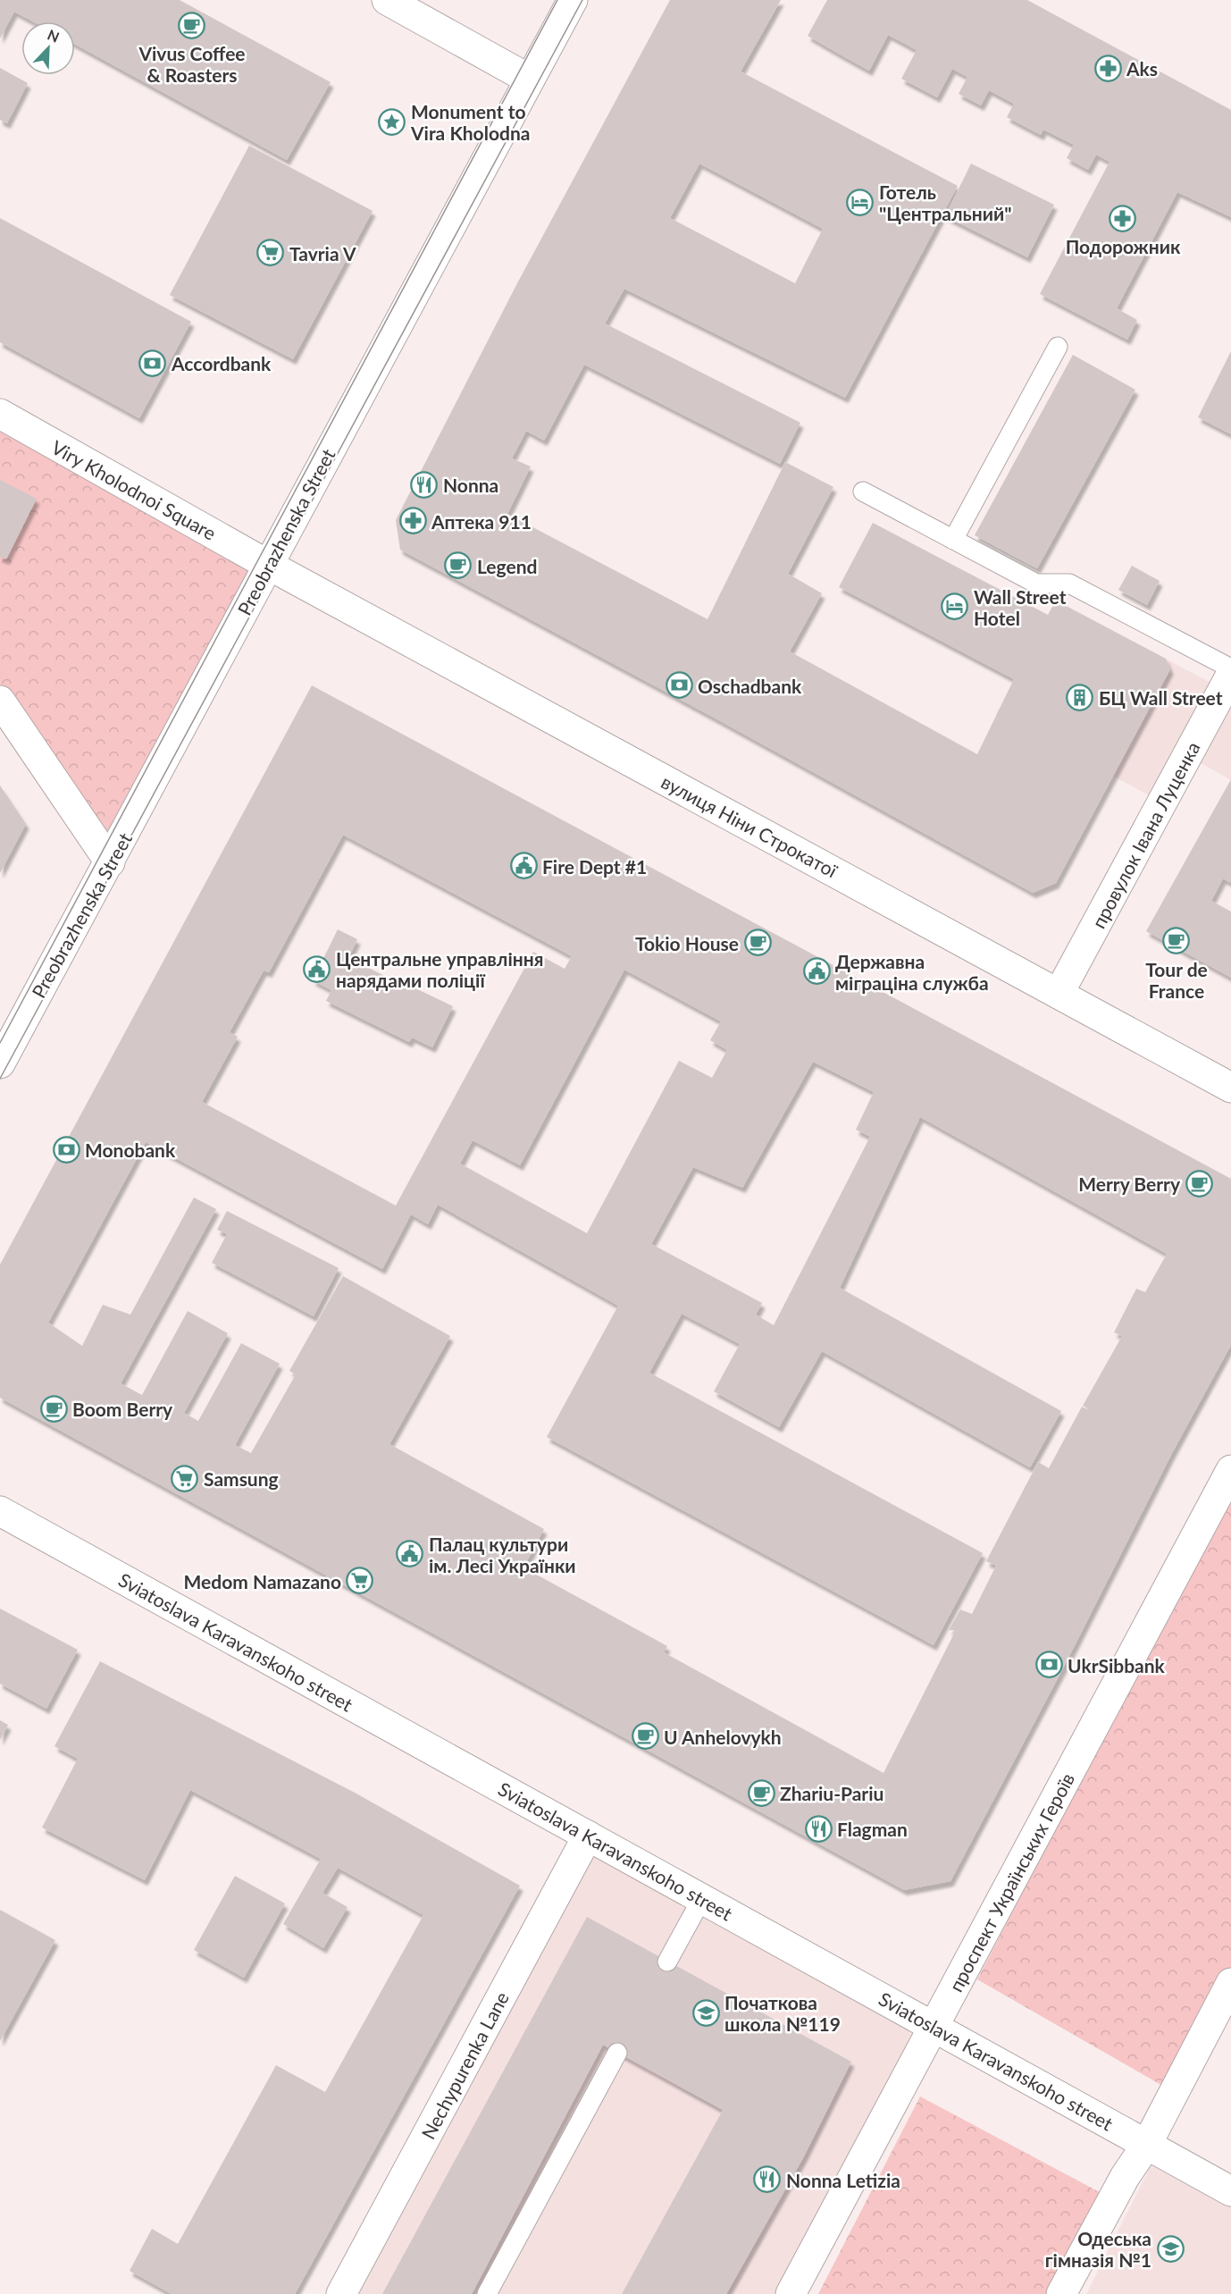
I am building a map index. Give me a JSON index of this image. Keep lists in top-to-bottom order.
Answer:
{
  "streets": {
    "street": [
      "Viry Kholodnoi Square",
      "Preobrazhenska Street",
      "вулиця Ніни Строкатої",
      "провулок Івана Луценка",
      "Sviatoslava Karavanskoho street",
      "проспект Українських Героїв",
      "Nechypurenka Lane"
    ]
  },
  "crossings": [
    ["Viry Kholodnoi Square", "Preobrazhenska Street"],
    ["Viry Kholodnoi Square", "вулиця Ніни Строкатої"],
    ["Preobrazhenska Street", "вулиця Ніни Строкатої"],
    ["вулиця Ніни Строкатої", "провулок Івана Луценка"],
    ["Sviatoslava Karavanskoho street", "проспект Українських Героїв"],
    ["Sviatoslava Karavanskoho street", "Nechypurenka Lane"]
  ],
  "places": {
    "cafe": [
      "Vivus Coffee & Roasters",
      "Legend",
      "Tour de France",
      "Tokio House",
      "Merry Berry",
      "Boom Berry",
      "U Anhelovykh",
      "Zhariu-Pariu"
    ],
    "pharmacy": ["Aks", "Подорожник", "Аптека 911"],
    "place": ["Monument to Vira Kholodna"],
    "hotel": ["Готель \"Центральний\"", "Wall Street Hotel"],
    "supermarket": ["Tavria V", "Samsung", "Medom Namazano"],
    "bank": [
      "Accordbank",
      "Oschadbank",
      "Monobank",
      "UkrSibbank"
    ],
    "restaurant": ["Nonna", "Flagman", "Nonna Letizia"],
    "building": ["БЦ Wall Street"],
    "public building": [
      "Fire Dept #1",
      "Центральне управління нарядами поліції",
      "Державна міграціна служба",
      "Палац культури ім. Лесі Українки"
    ],
    "school or university": ["Початкова школа №119", "Одеська гімназія №1"]
  },
  "north": "top right"
}
